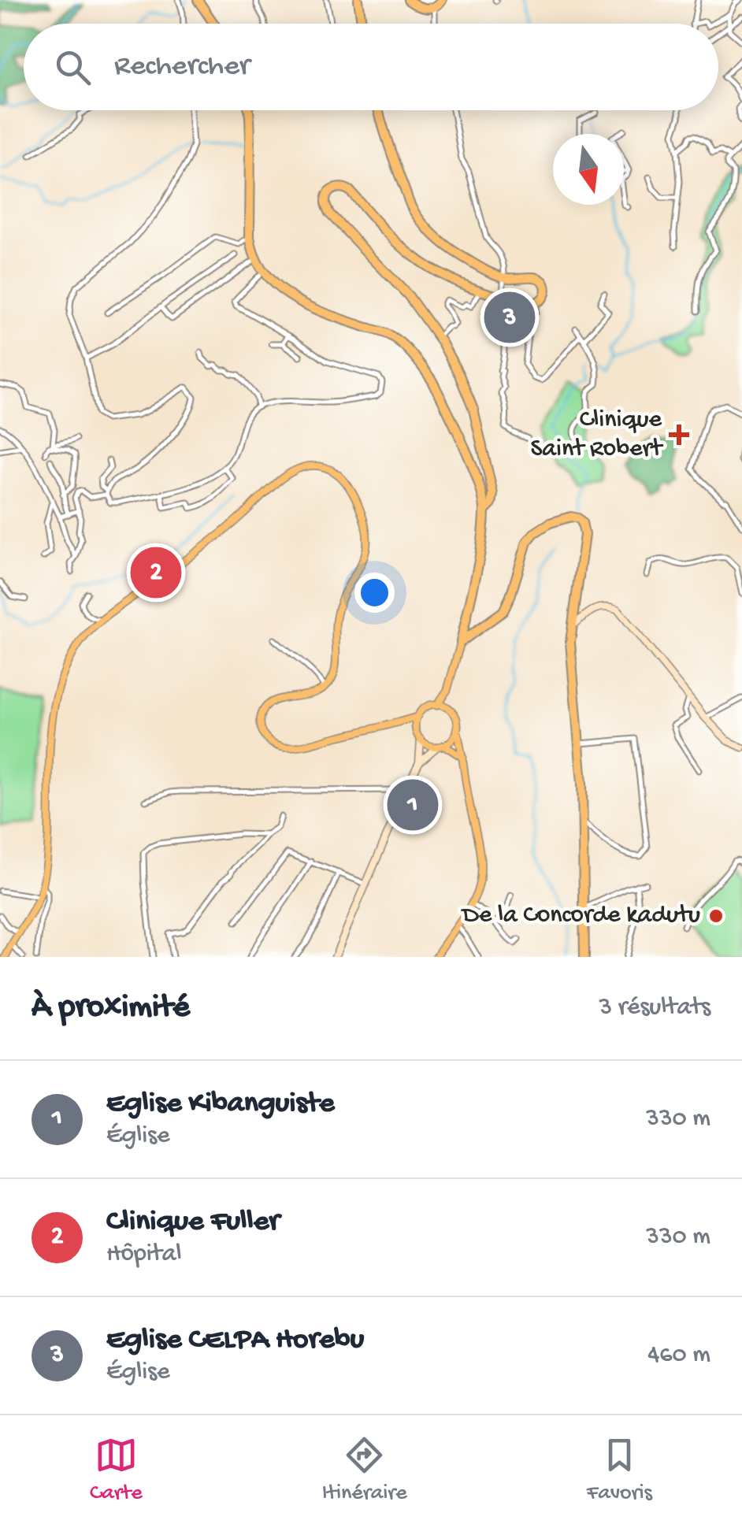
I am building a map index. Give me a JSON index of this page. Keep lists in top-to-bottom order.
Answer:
{
  "places": {
    "health": ["Clinique Saint Robert"],
    "other": ["De la Concorde kadutu"]
  },
  "north": "bottom",
  "page": {
    "search": "Rechercher",
    "pins": ["3", "2", "1"],
    "heading": ["À proximité", "3 résultats"],
    "list": [
      {
        "mark": "1",
        "name": "Eglise Kibanguiste",
        "note": "Église",
        "value": "330 m"
      },
      {
        "mark": "2",
        "name": "Clinique Fuller",
        "note": "Hôpital",
        "value": "330 m"
      },
      {
        "mark": "3",
        "name": "Eglise CELPA Horebu",
        "note": "Église",
        "value": "460 m"
      }
    ],
    "nav": ["Carte", "Itinéraire", "Favoris"]
  }
}
